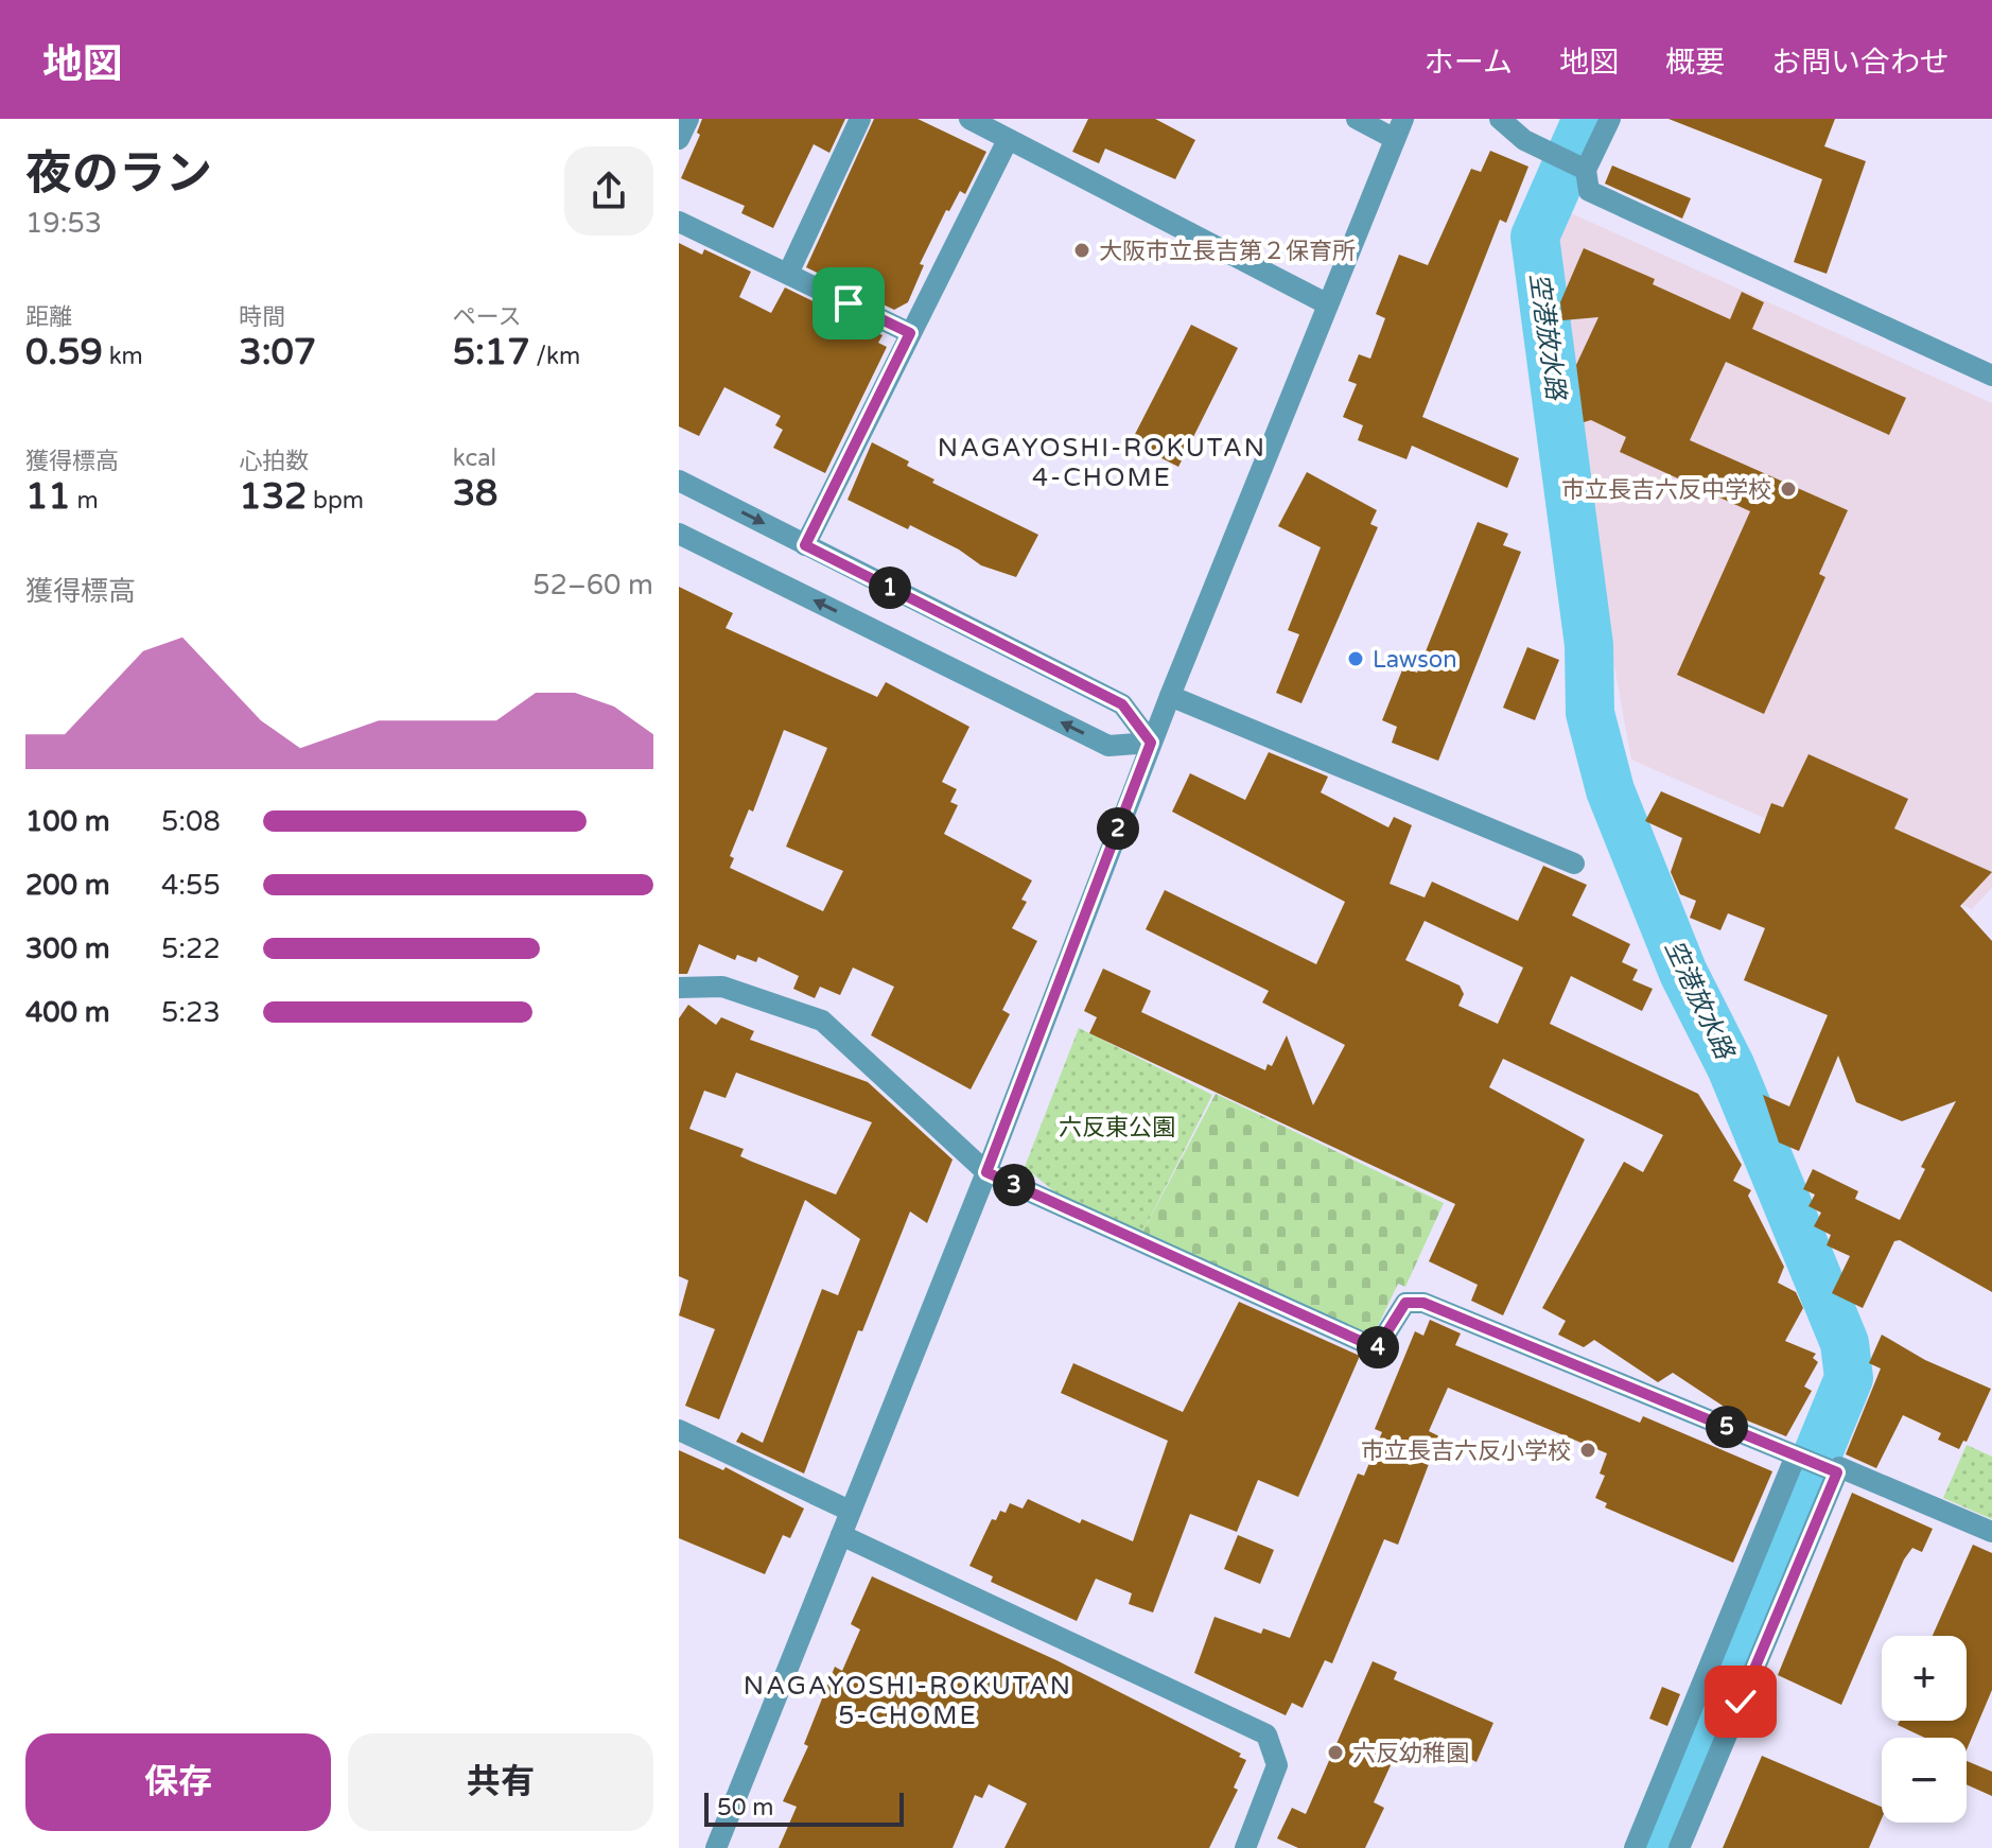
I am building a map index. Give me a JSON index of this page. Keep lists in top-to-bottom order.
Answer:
{
  "districts": ["NAGAYOSHI-ROKUTAN 4-CHOME", "NAGAYOSHI-ROKUTAN 5-CHOME"],
  "water": ["空港放水路"],
  "parks": ["六反東公園"],
  "places": [
    "大阪市立長吉第２保育所",
    "市立長吉六反中学校",
    "Lawson",
    "市立長吉六反小学校",
    "六反幼稚園"
  ],
  "scale_bar": "50 m",
  "page": {
    "header": "地図",
    "nav": [
      "ホーム",
      "地図",
      "概要",
      "お問い合わせ"
    ],
    "heading": ["夜のラン", "19:53"],
    "stats": [
      ["距離", "0.59 km"],
      ["時間", "3:07"],
      ["ペース", "5:17 /km"],
      ["獲得標高", "11 m"],
      ["心拍数", "132 bpm"],
      ["kcal", "38"]
    ],
    "chart": ["獲得標高", "52–60 m"],
    "pins": [
      "1",
      "2",
      "3",
      "4",
      "5"
    ],
    "list": [
      {
        "name": "100 m",
        "note": "5:08"
      },
      {
        "name": "200 m",
        "note": "4:55"
      },
      {
        "name": "300 m",
        "note": "5:22"
      },
      {
        "name": "400 m",
        "note": "5:23"
      }
    ],
    "map_buttons": ["+", "−"],
    "buttons": ["保存", "共有"],
    "scale": "50 m"
  }
}
